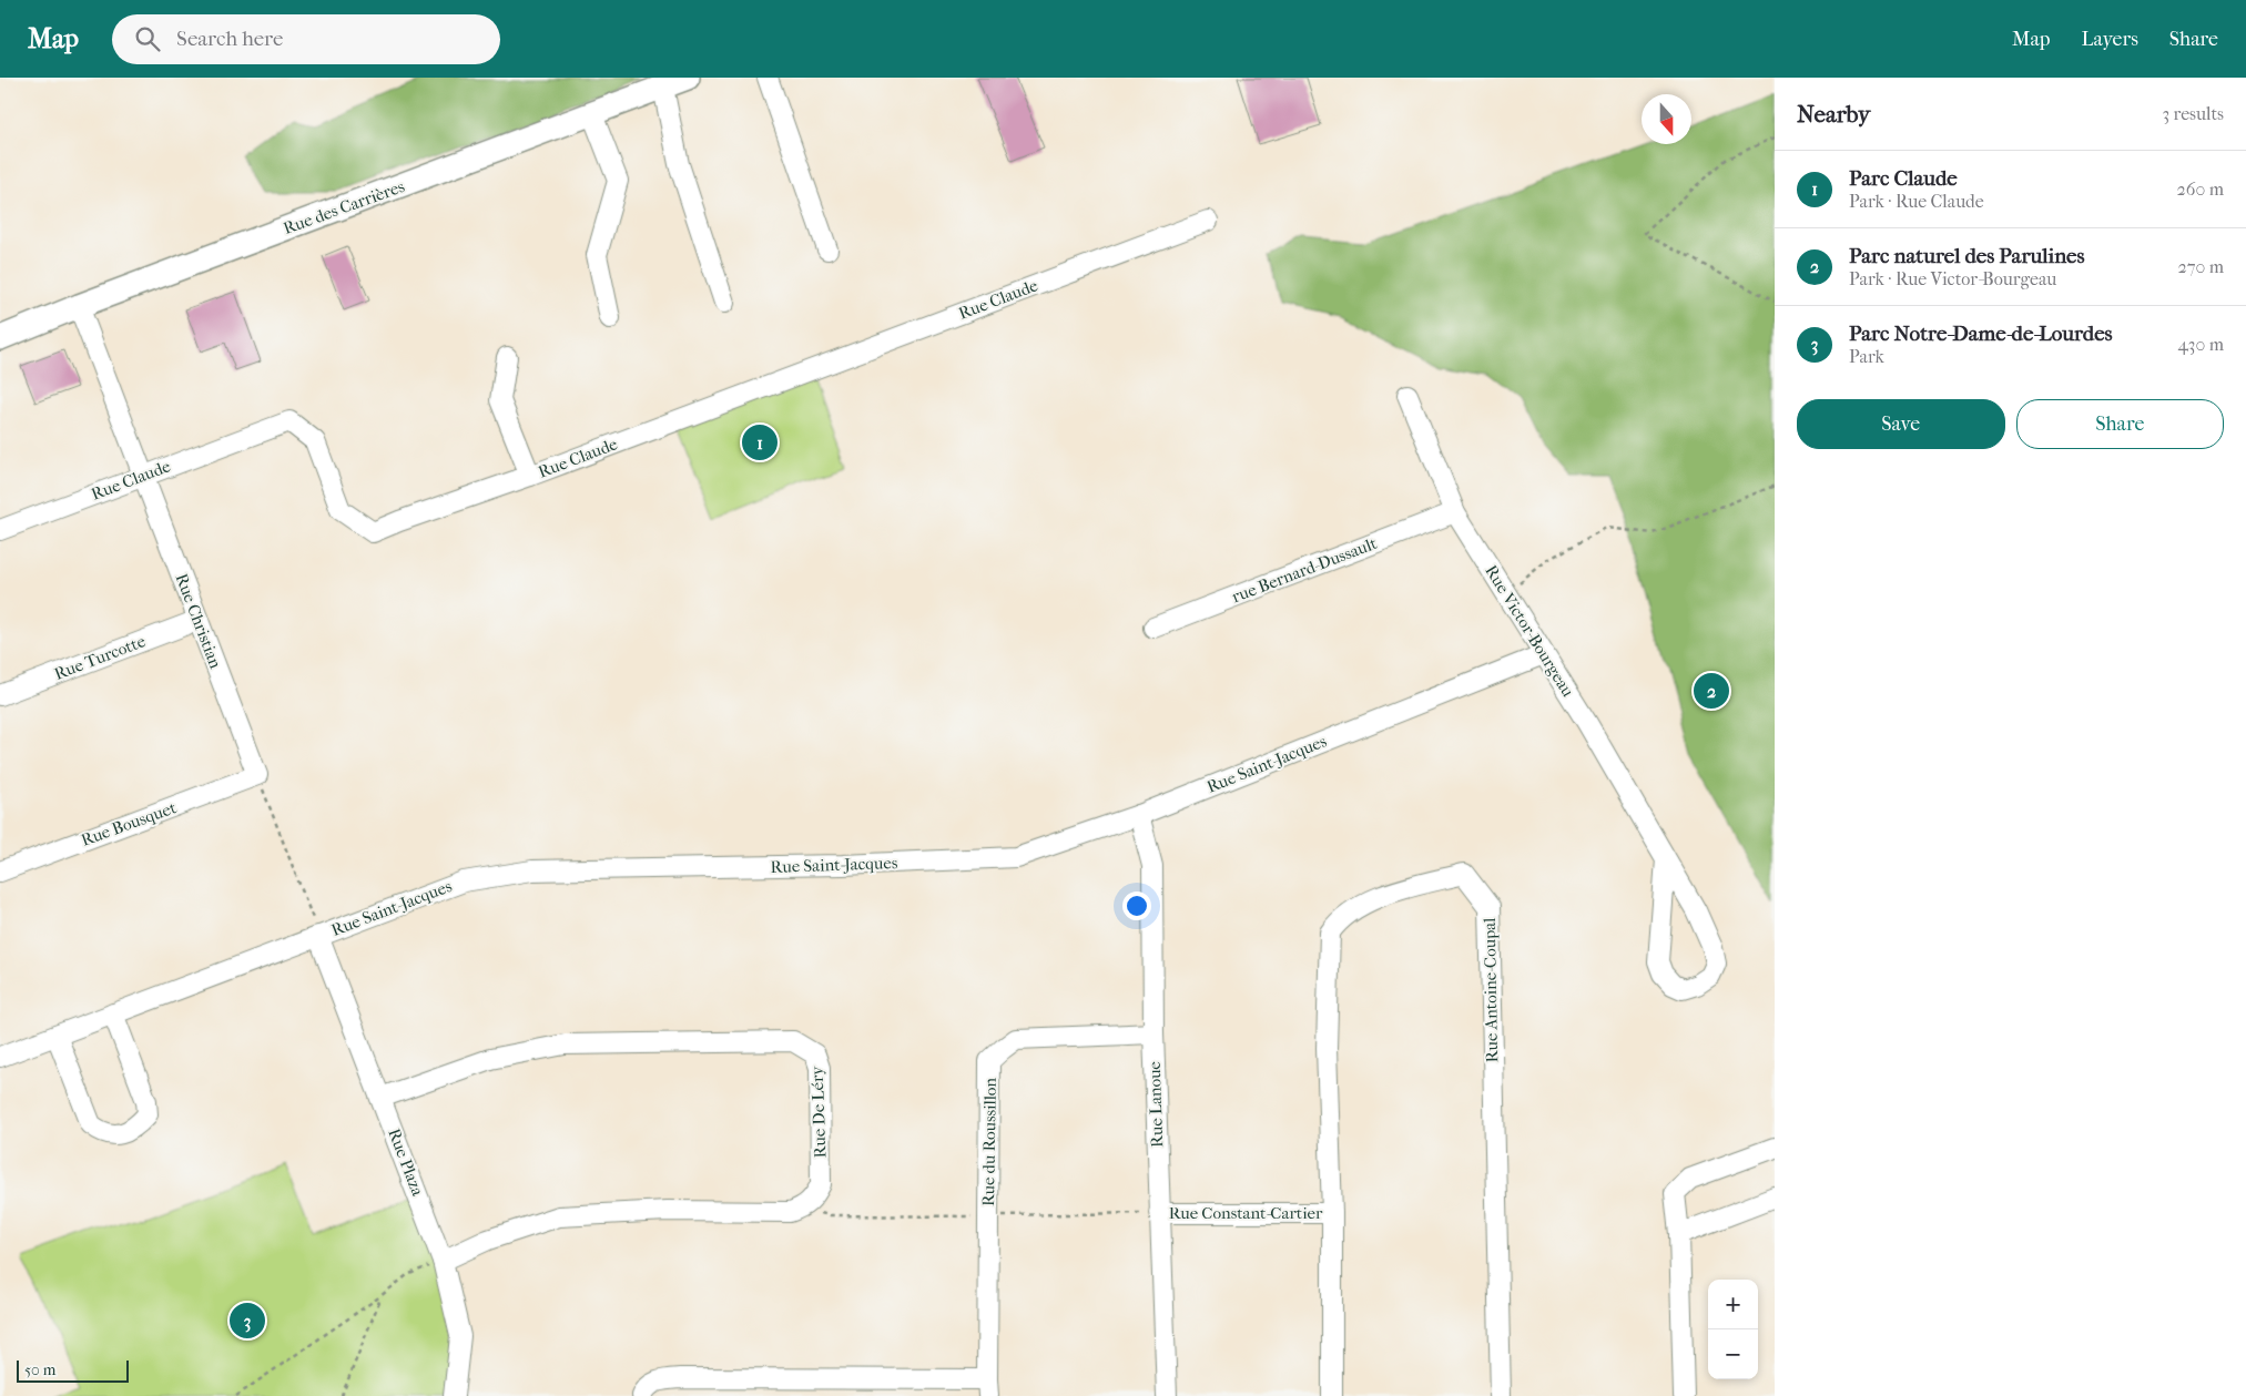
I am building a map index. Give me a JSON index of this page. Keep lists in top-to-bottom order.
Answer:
{
  "streets": {
    "main road": ["Rue des Carrières"],
    "street": [
      "Rue Claude",
      "rue Bernard-Dussault",
      "Rue Christian",
      "Rue Victor-Bourgeau",
      "Rue Turcotte",
      "Rue Saint-Jacques",
      "Rue Bousquet",
      "Rue Antoine-Coupal",
      "Rue Lanoue",
      "Rue De Léry",
      "Rue du Roussillon",
      "Rue Plaza",
      "Rue Constant-Cartier"
    ]
  },
  "crossings": [
    ["Rue des Carrières", "Rue Christian"],
    ["Rue Claude", "Rue Christian"],
    ["rue Bernard-Dussault", "Rue Victor-Bourgeau"],
    ["Rue Christian", "Rue Turcotte"],
    ["Rue Christian", "Rue Bousquet"],
    ["Rue Victor-Bourgeau", "Rue Saint-Jacques"],
    ["Rue Saint-Jacques", "Rue Lanoue"],
    ["Rue Saint-Jacques", "Rue Plaza"],
    ["Rue Antoine-Coupal", "Rue Constant-Cartier"],
    ["Rue Lanoue", "Rue du Roussillon"],
    ["Rue Lanoue", "Rue Constant-Cartier"],
    ["Rue De Léry", "Rue Plaza"]
  ],
  "scale_bar": "50 m",
  "north": "bottom",
  "page": {
    "header": "Map",
    "search": "Search here",
    "nav": ["Map", "Layers", "Share"],
    "heading": ["Nearby", "3 results"],
    "list": [
      {
        "mark": "1",
        "name": "Parc Claude",
        "note": "Park · Rue Claude",
        "value": "260 m"
      },
      {
        "mark": "2",
        "name": "Parc naturel des Parulines",
        "note": "Park · Rue Victor-Bourgeau",
        "value": "270 m"
      },
      {
        "mark": "3",
        "name": "Parc Notre-Dame-de-Lourdes",
        "note": "Park",
        "value": "430 m"
      }
    ],
    "buttons": ["Save", "Share"],
    "pins": ["1", "2", "3"],
    "map_buttons": ["+", "−"],
    "scale": "50 m"
  }
}
